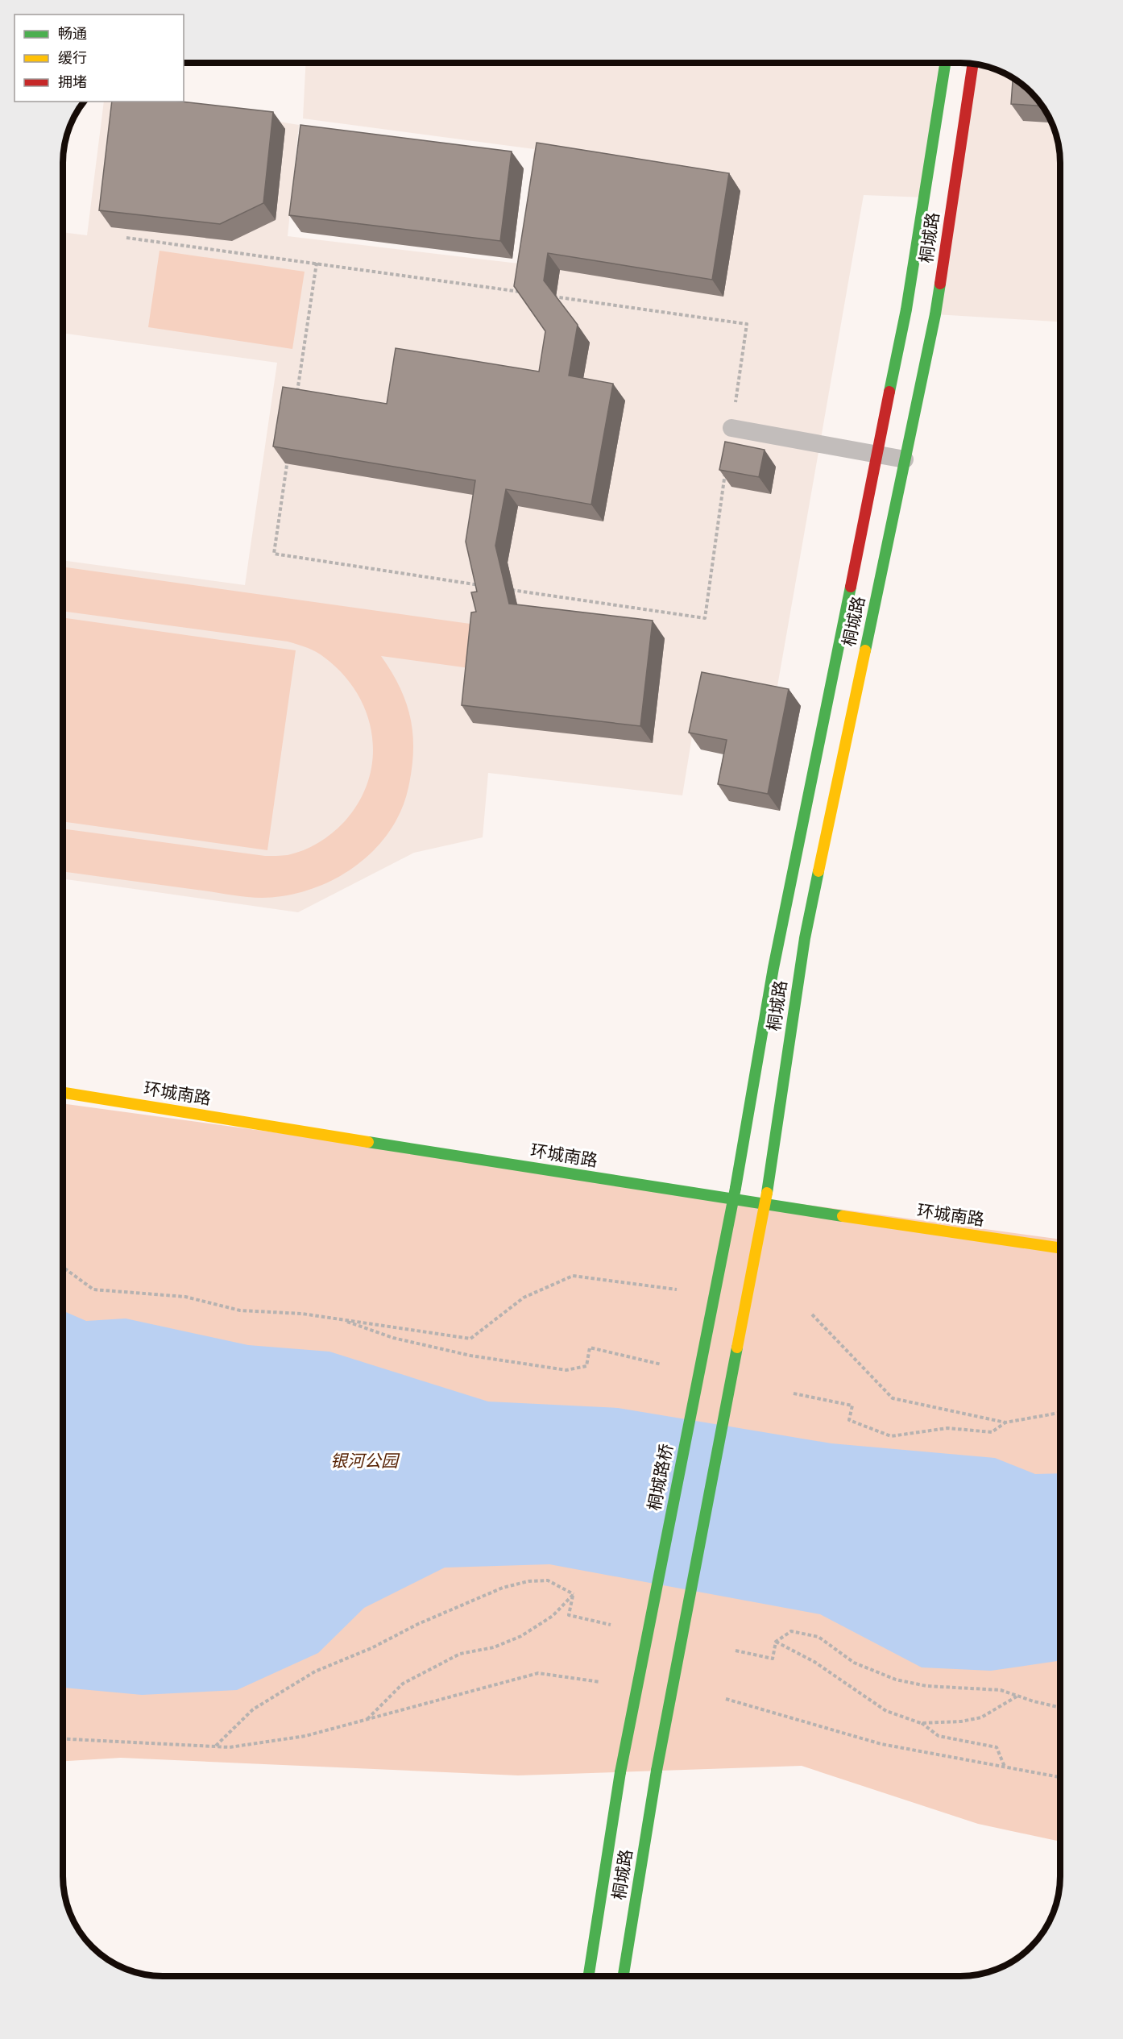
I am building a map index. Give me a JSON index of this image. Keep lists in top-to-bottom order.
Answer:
{
  "streets": {
    "street": ["桐城路", "环城南路", "桐城路桥"]
  },
  "crossings": [
    ["桐城路", "桐城路桥"]
  ],
  "parks": ["银河公园"],
  "legend": ["畅通", "缓行", "拥堵"]
}
